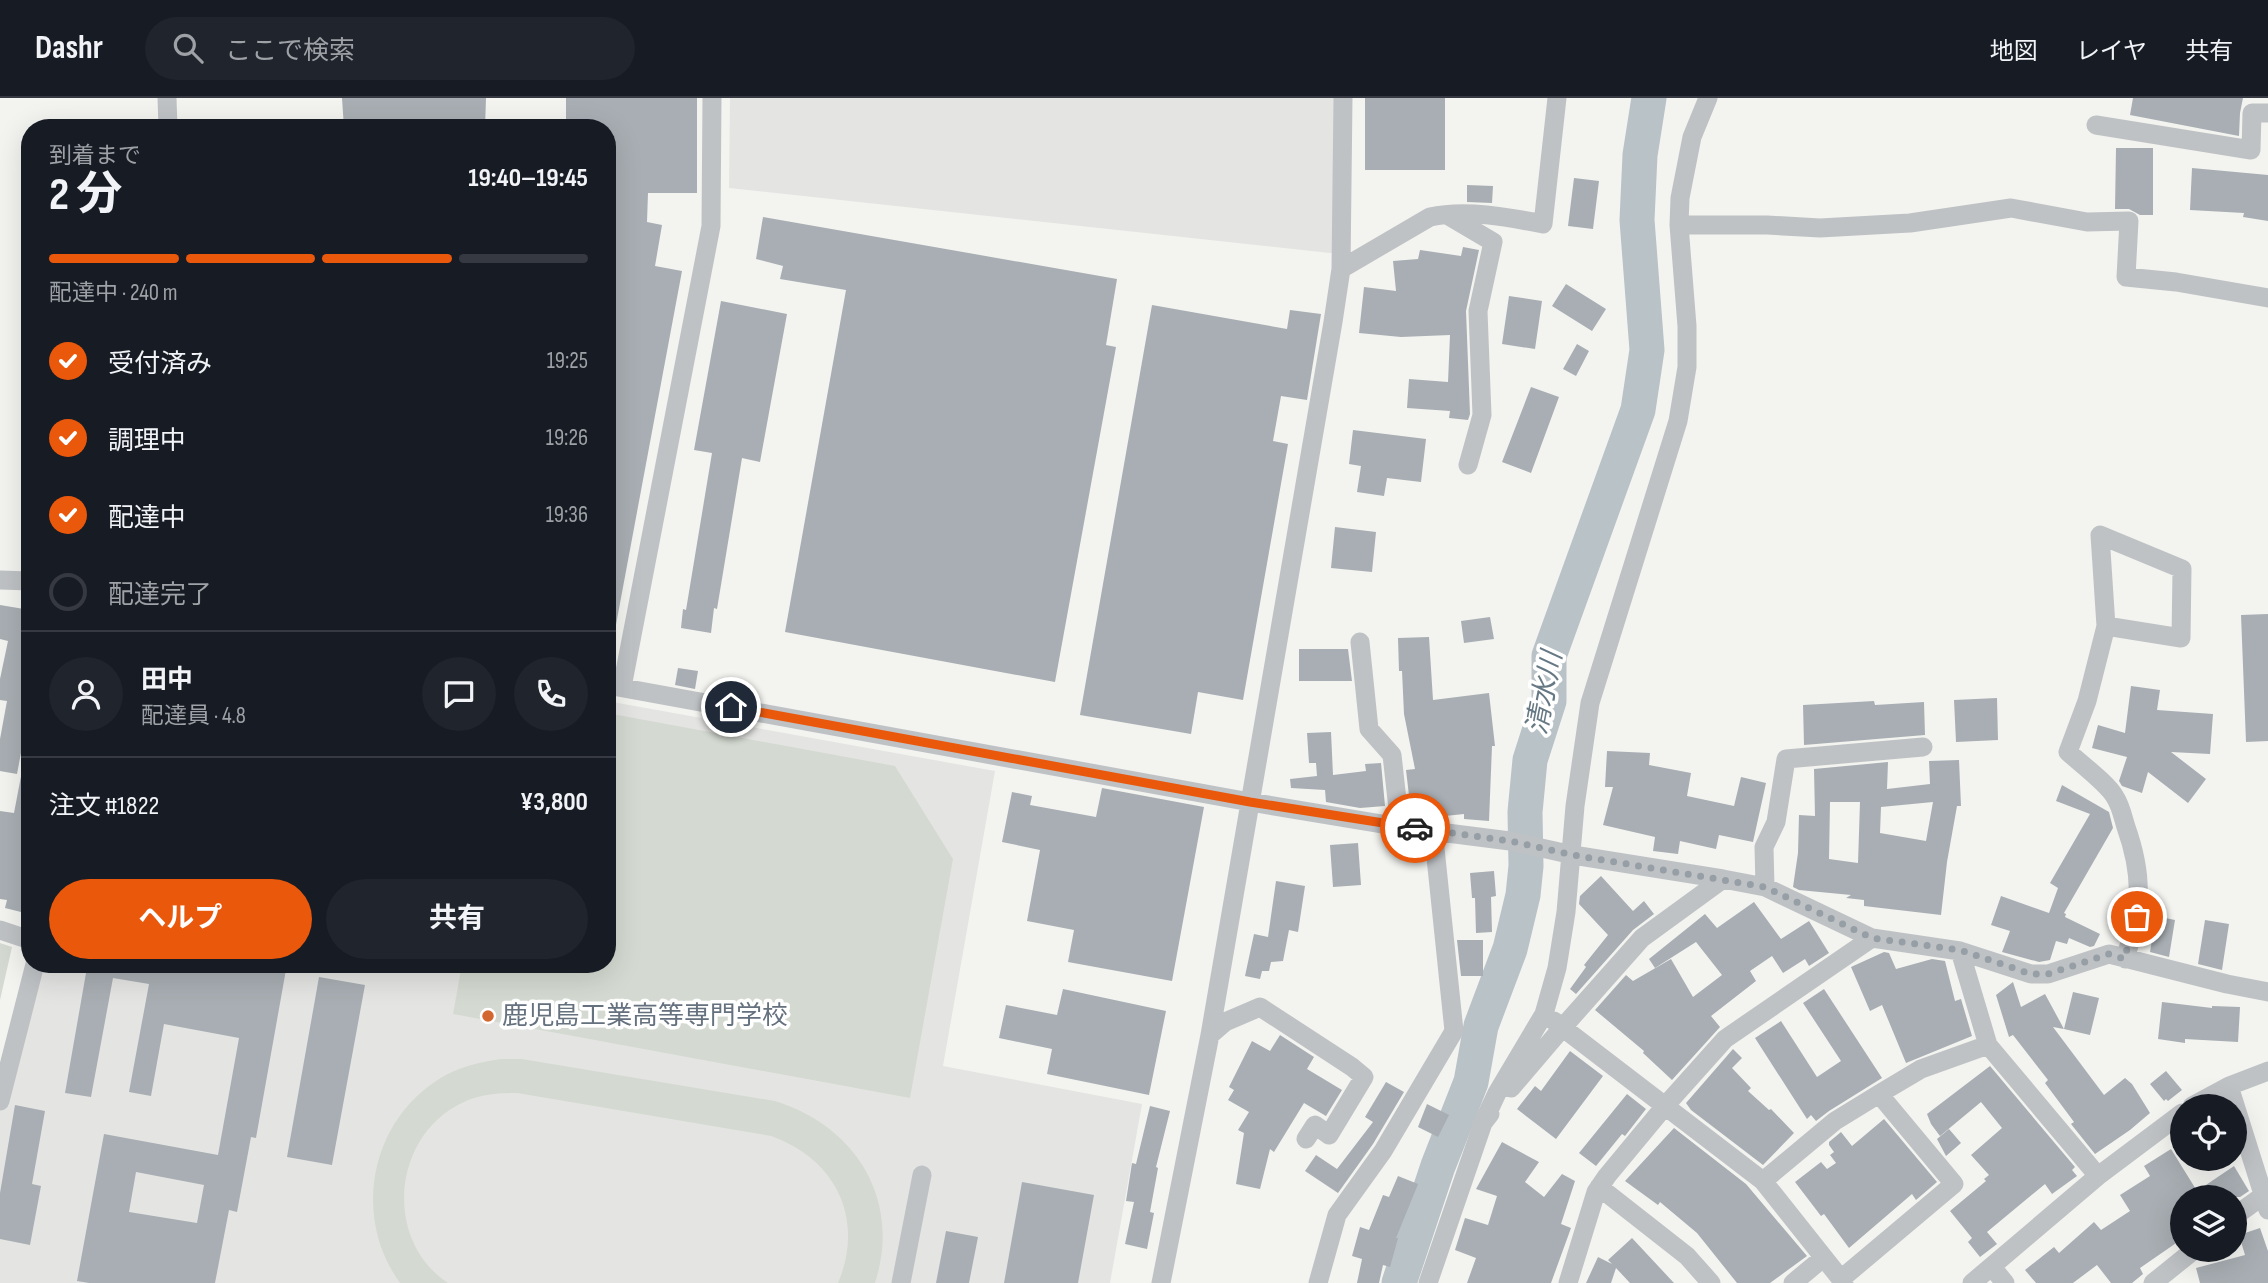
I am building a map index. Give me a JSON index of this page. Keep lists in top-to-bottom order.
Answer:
{
  "water": ["清水川"],
  "places": ["鹿児島工業高等専門学校"],
  "page": {
    "header": "Dashr",
    "search": "ここで検索",
    "nav": ["地図", "レイヤ", "共有"],
    "heading": ["2 分", "到着まで", "19:40–19:45"],
    "panel": [
      "田中",
      "配達員 · 4.8",
      "注文 #1822",
      "¥3,800"
    ],
    "bar": "配達中 · 240 m",
    "list": [
      ["受付済み", "19:25"],
      ["調理中", "19:26"],
      ["配達中", "19:36"],
      "配達完了"
    ],
    "buttons": ["ヘルプ", "共有"]
  }
}
